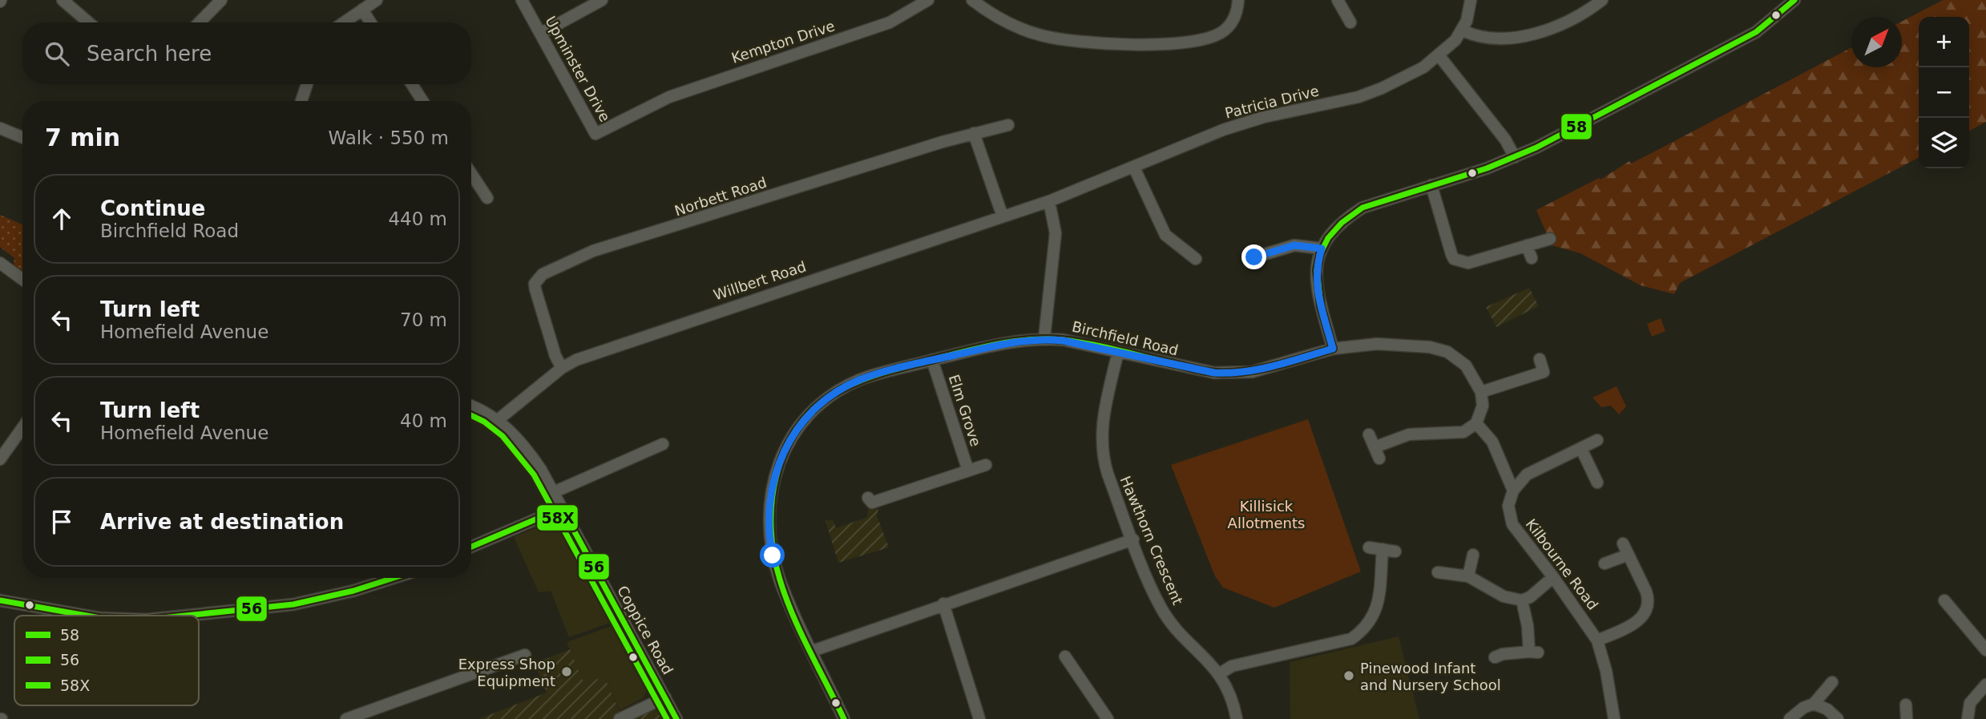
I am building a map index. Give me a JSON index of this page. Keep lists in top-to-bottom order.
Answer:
{
  "streets": {
    "street": [
      "Kempton Drive",
      "Upminster Drive",
      "Patricia Drive",
      "Norbett Road",
      "Willbert Road",
      "Birchfield Road",
      "Elm Grove",
      "Hawthorn Crescent",
      "Kilbourne Road",
      "Coppice Road"
    ]
  },
  "crossings": [
    ["Kempton Drive", "Upminster Drive"],
    ["Patricia Drive", "Willbert Road"],
    ["Norbett Road", "Willbert Road"],
    ["Willbert Road", "Coppice Road"],
    ["Birchfield Road", "Elm Grove"],
    ["Birchfield Road", "Hawthorn Crescent"]
  ],
  "parks": ["Killisick Allotments"],
  "places": ["Express Shop Equipment", "Pinewood Infant and Nursery School"],
  "lines": ["transit line 58", "transit line 58X", "transit line 56"],
  "legend": ["58", "56", "58X"],
  "north": "top right",
  "page": {
    "map_buttons": ["+", "−"],
    "search": "Search here",
    "heading": ["7 min", "Walk · 550 m"],
    "list": [
      ["Continue", "Birchfield Road", "440 m"],
      ["Turn left", "Homefield Avenue", "70 m"],
      ["Turn left", "Homefield Avenue", "40 m"],
      "Arrive at destination"
    ]
  }
}
